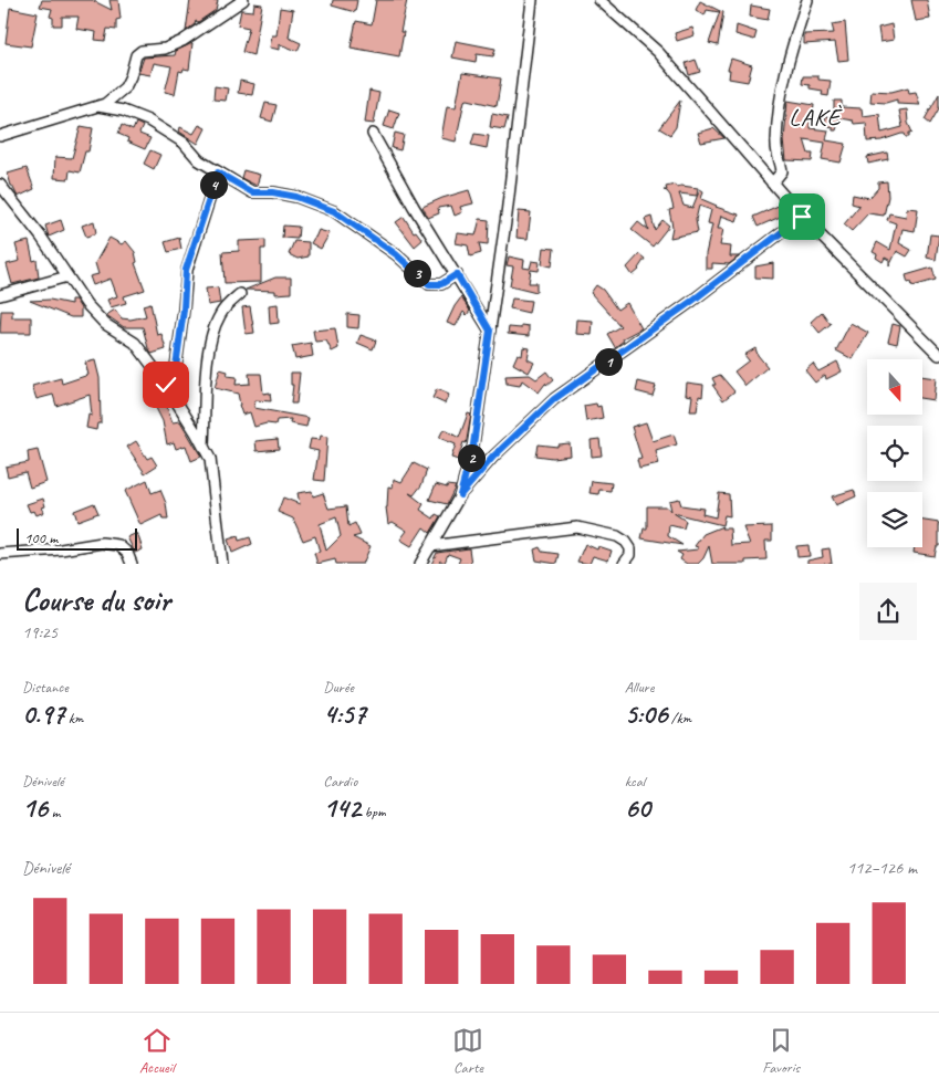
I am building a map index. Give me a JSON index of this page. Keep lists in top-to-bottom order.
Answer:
{
  "districts": ["LAKÈ"],
  "scale_bar": "100 m",
  "north": "bottom",
  "page": {
    "pins": [
      "4",
      "3",
      "1",
      "2"
    ],
    "scale": "100 m",
    "heading": ["Course du soir", "19:25"],
    "stats": [
      ["Distance", "0.97 km"],
      ["Durée", "4:57"],
      ["Allure", "5:06 /km"],
      ["Dénivelé", "16 m"],
      ["Cardio", "142 bpm"],
      ["kcal", "60"]
    ],
    "chart": ["Dénivelé", "112–126 m"],
    "tabs": ["Accueil", "Carte", "Favoris"]
  }
}
